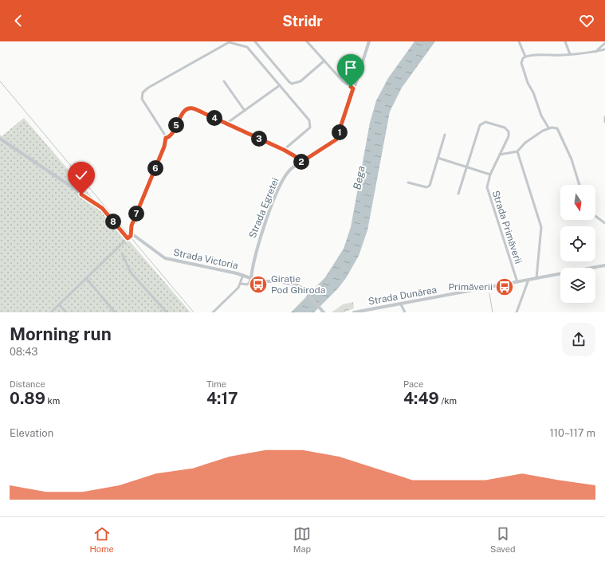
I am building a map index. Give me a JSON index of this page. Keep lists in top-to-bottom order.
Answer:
{
  "streets": {
    "street": [
      "Strada Egretei",
      "Strada Primăverii",
      "Strada Victoria",
      "Strada Dunărea"
    ]
  },
  "crossings": [
    ["Strada Egretei", "Strada Victoria"],
    ["Strada Primăverii", "Strada Dunărea"]
  ],
  "water": ["Bega"],
  "places": {
    "bus stop": ["Girație Pod Ghiroda", "Primăverii"]
  },
  "north": "bottom",
  "page": {
    "header": "Stridr",
    "pins": [
      "4",
      "5",
      "1",
      "3",
      "2",
      "6",
      "7",
      "8"
    ],
    "heading": ["Morning run", "08:43"],
    "stats": [
      ["Distance", "0.89 km"],
      ["Time", "4:17"],
      ["Pace", "4:49 /km"]
    ],
    "chart": ["Elevation", "110–117 m"],
    "tabs": ["Home", "Map", "Saved"]
  }
}
